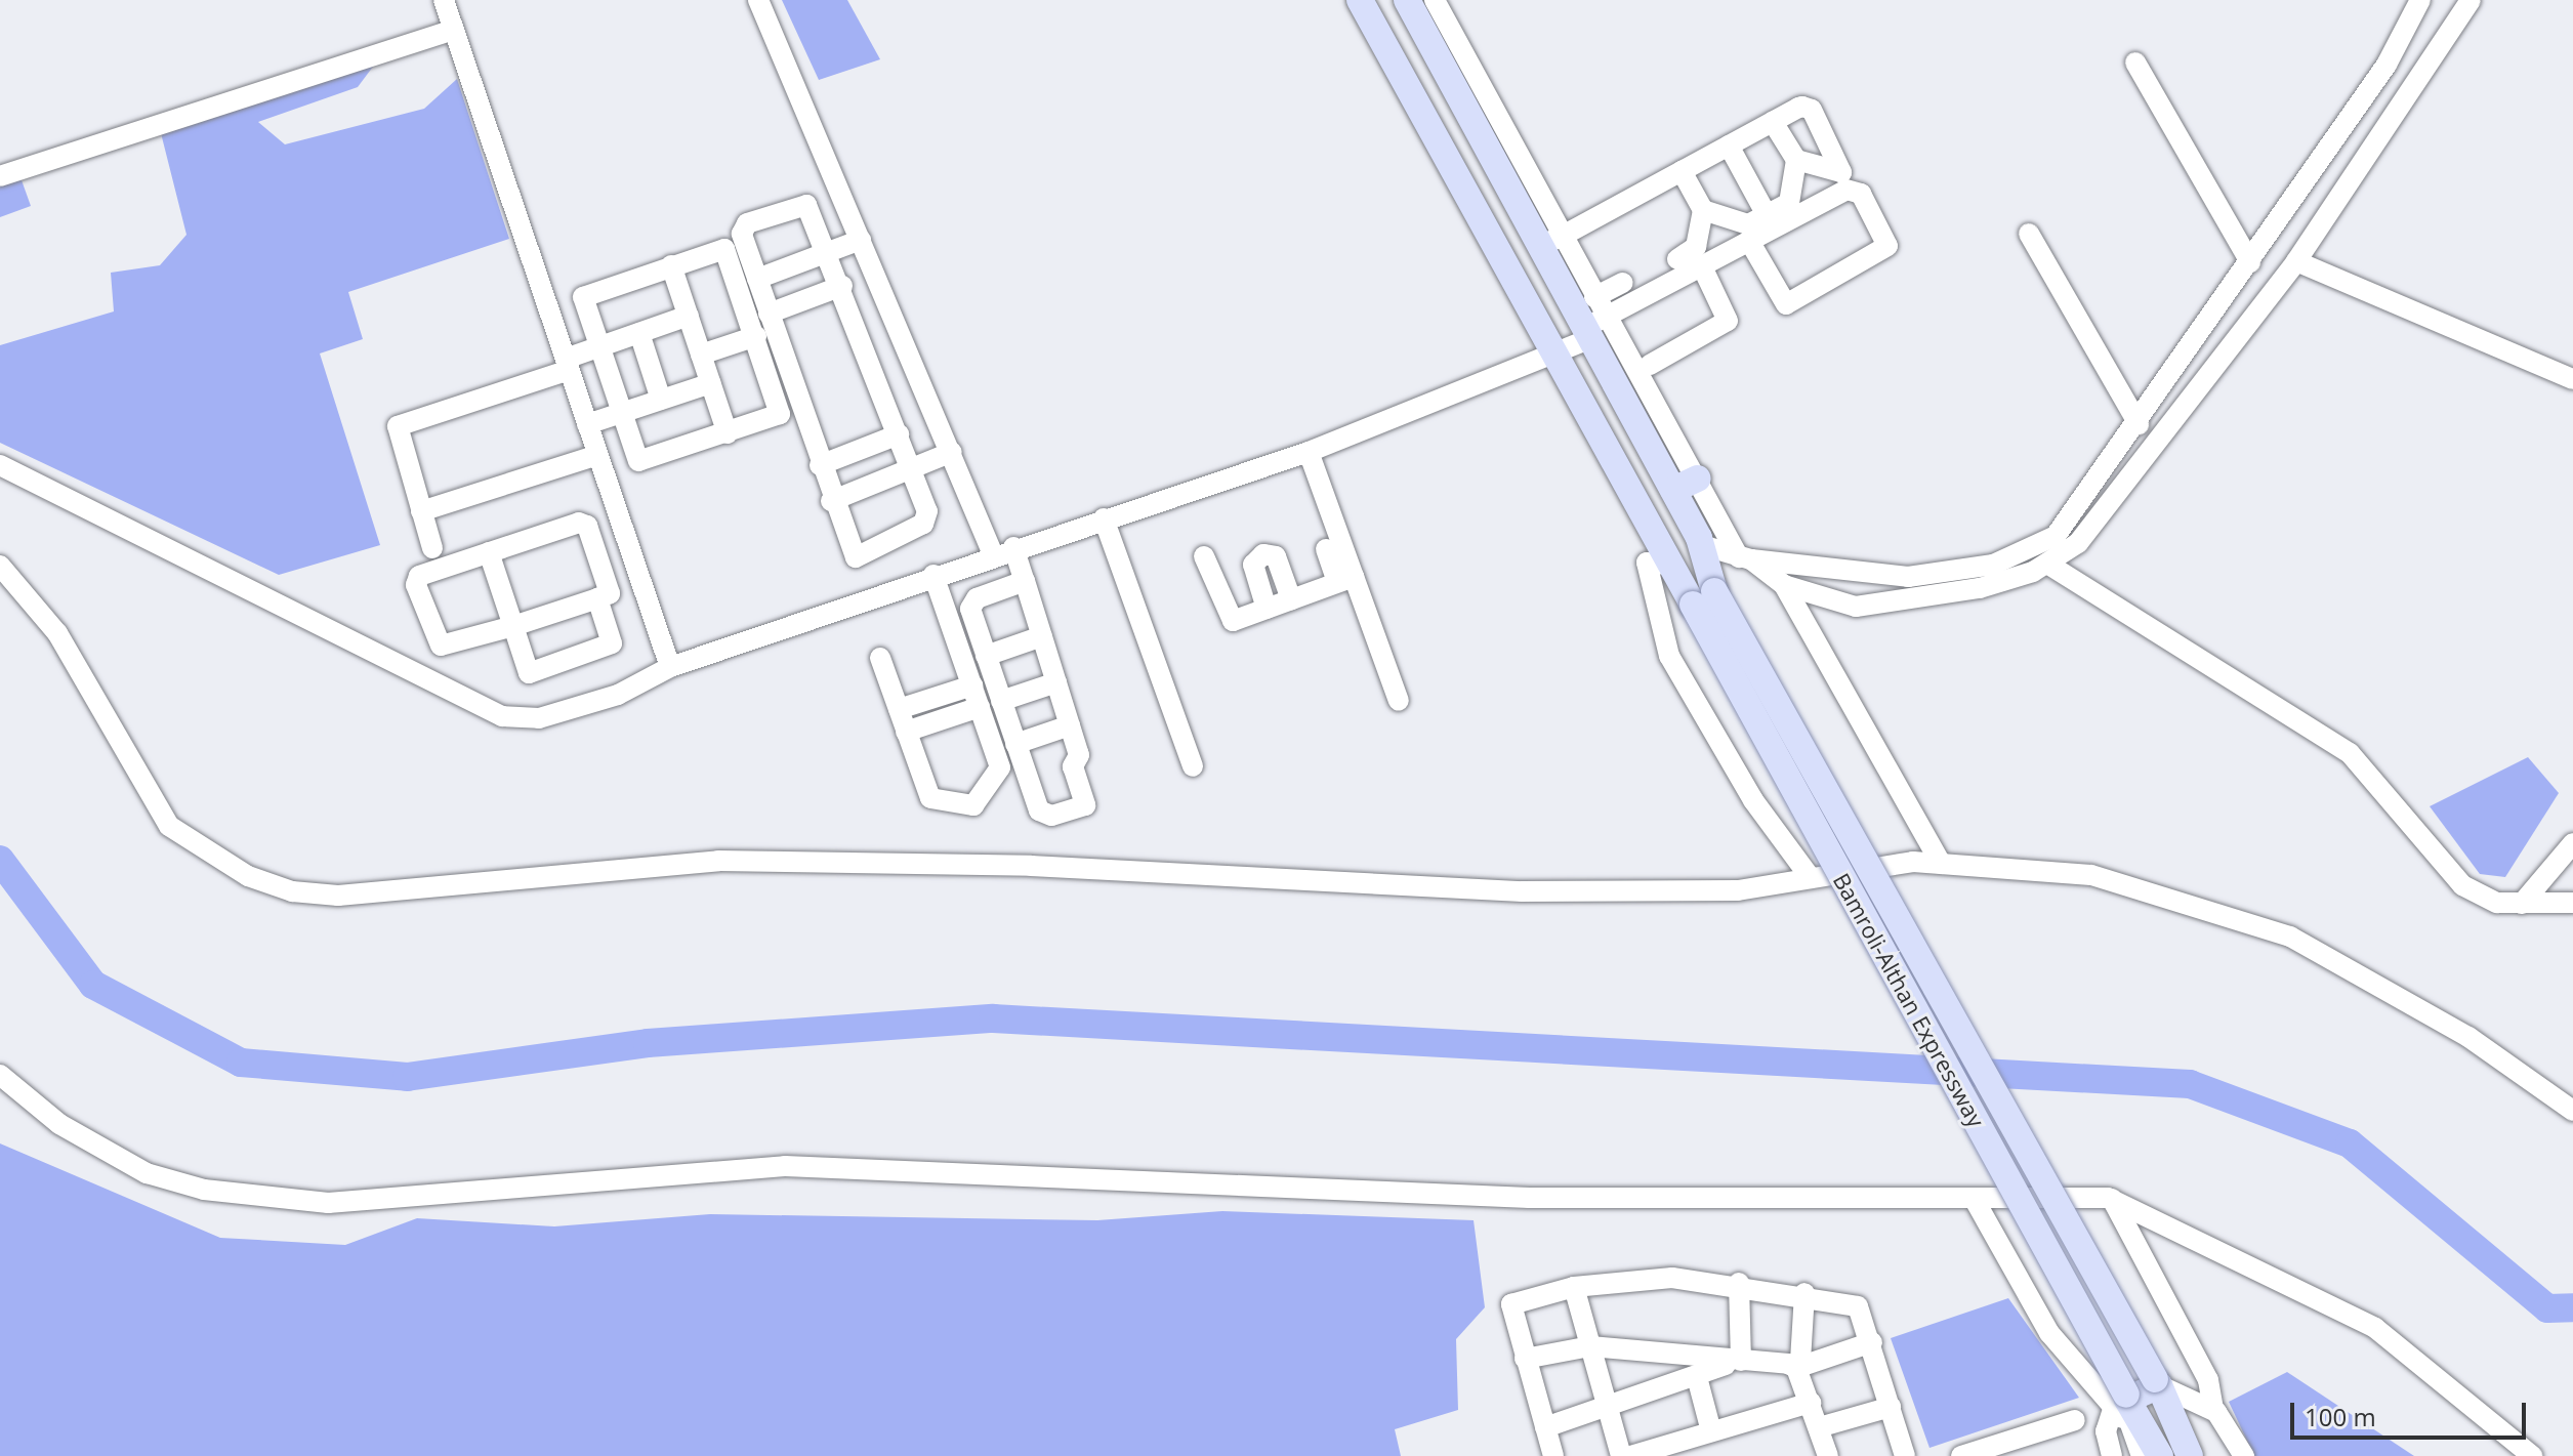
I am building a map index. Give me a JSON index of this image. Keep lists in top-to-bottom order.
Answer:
{
  "streets": {
    "main road": ["Bamroli-Althan Expressway"]
  },
  "scale_bar": "100 m"
}
